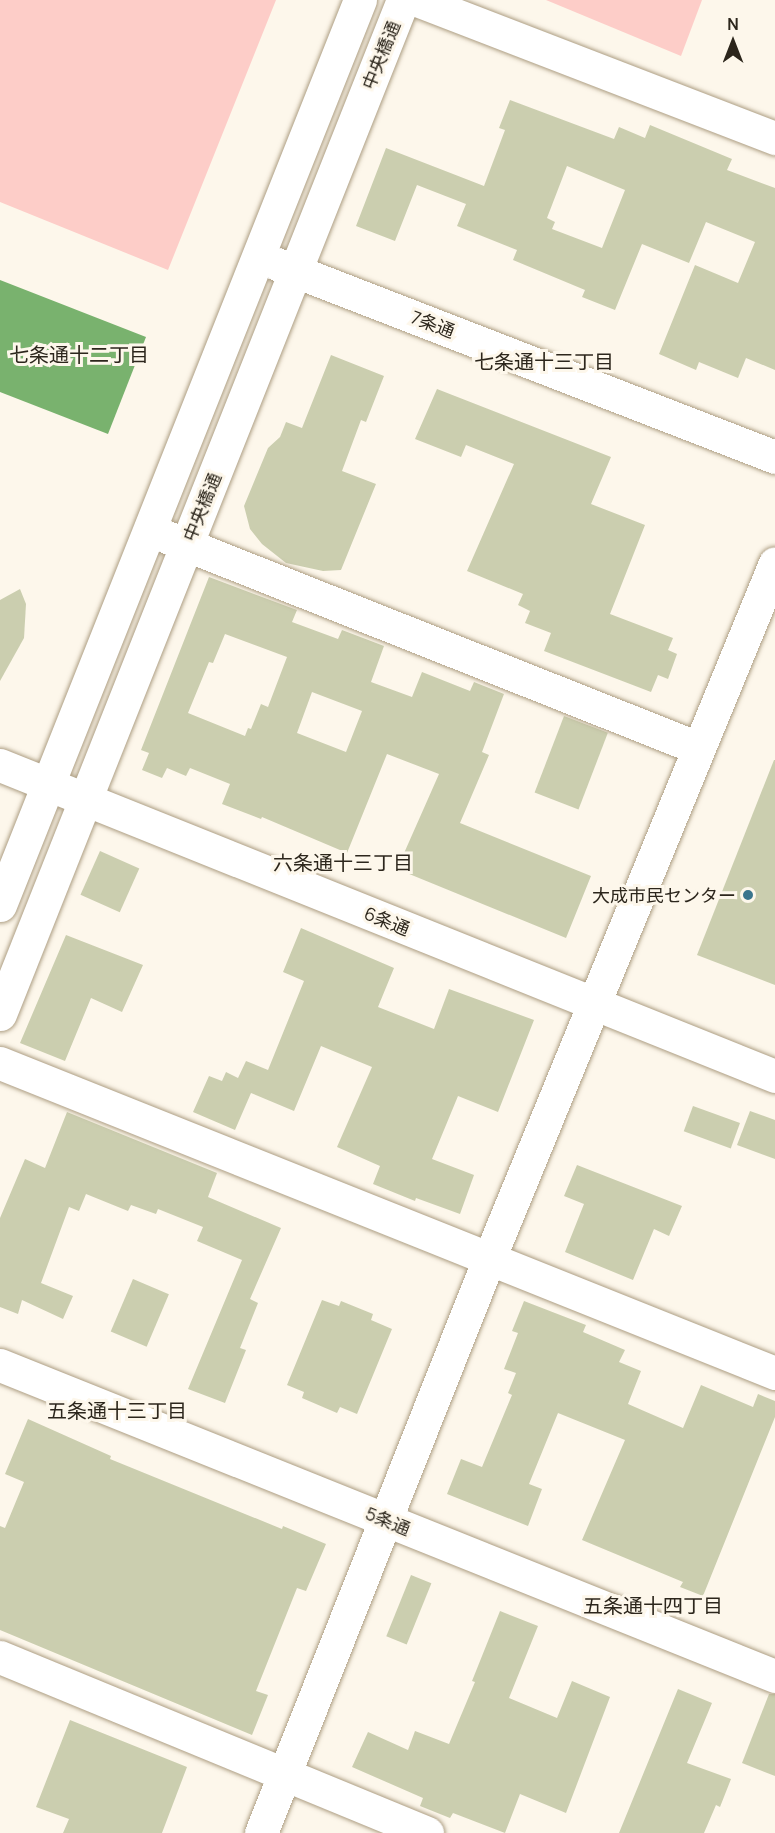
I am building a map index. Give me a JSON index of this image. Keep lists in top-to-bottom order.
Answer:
{
  "streets": {
    "street": [
      "中央橋通",
      "7条通",
      "6条通",
      "5条通"
    ]
  },
  "crossings": [
    ["中央橋通", "7条通"],
    ["中央橋通", "6条通"]
  ],
  "districts": [
    "七条通十二丁目",
    "七条通十三丁目",
    "六条通十三丁目",
    "五条通十三丁目",
    "五条通十四丁目"
  ],
  "places": ["大成市民センター"],
  "north": "top"
}
